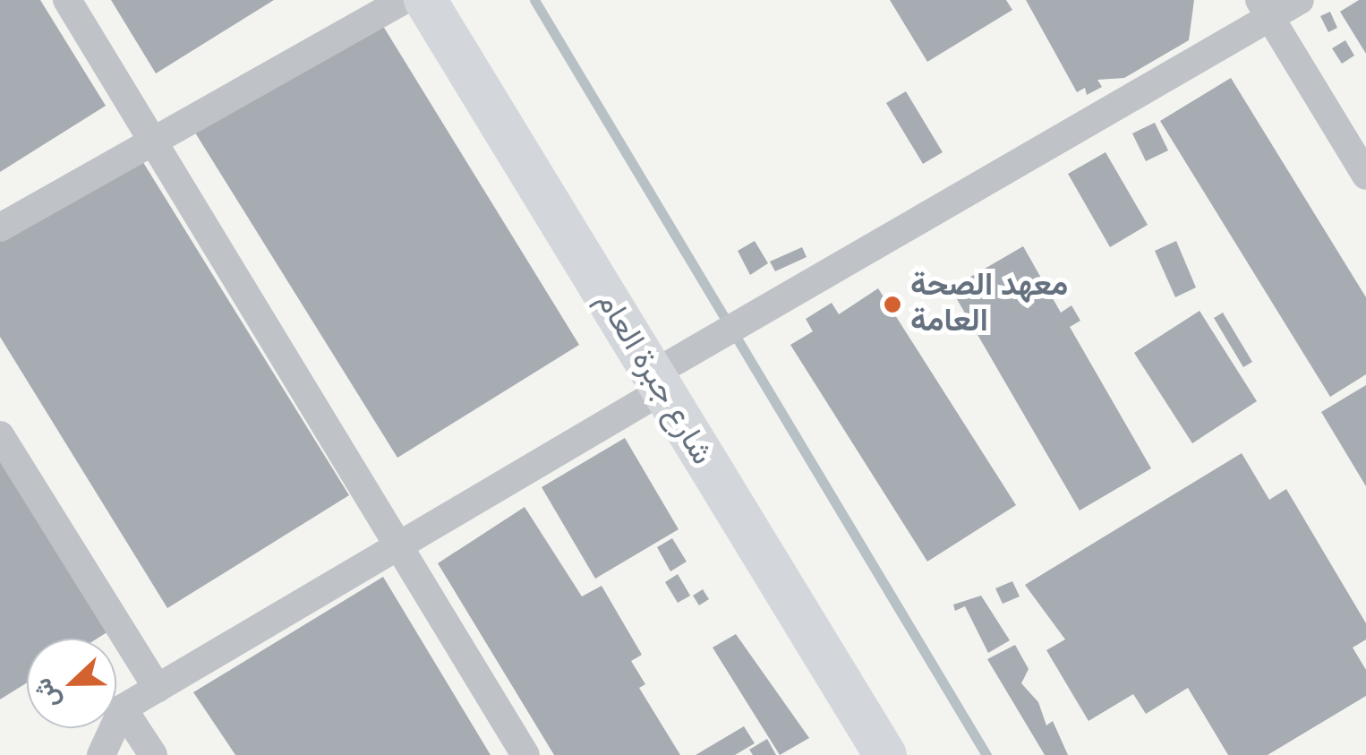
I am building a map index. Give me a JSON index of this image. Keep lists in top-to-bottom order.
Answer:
{
  "streets": {
    "main road": ["شارع جبرة العام"]
  },
  "places": ["معهد الصحة العامة"],
  "north": "left"
}
